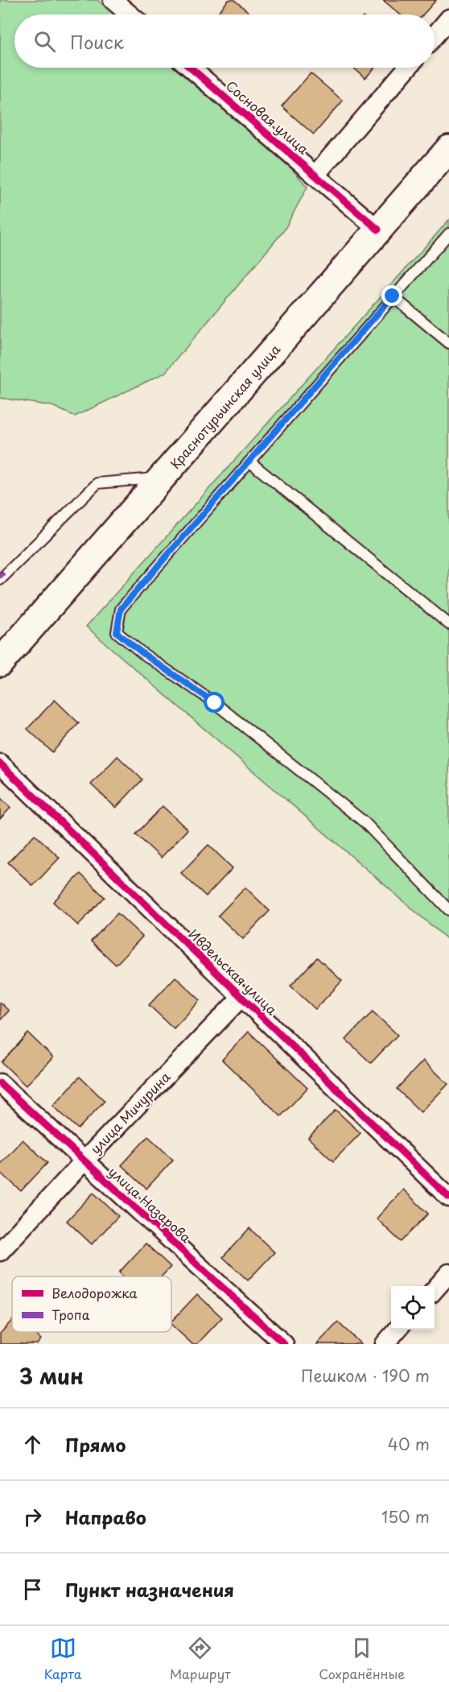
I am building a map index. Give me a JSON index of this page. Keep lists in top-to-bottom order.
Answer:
{
  "streets": {
    "main road": ["Краснотурьинская улица"],
    "street": [
      "Сосновая улица",
      "Ивдельская улица",
      "улица Мичурина",
      "улица Назарова"
    ]
  },
  "crossings": [
    ["Сосновая улица", "Краснотурьинская улица"],
    ["Ивдельская улица", "улица Мичурина"],
    ["улица Мичурина", "улица Назарова"]
  ],
  "legend": ["Велодорожка", "Тропа"],
  "page": {
    "search": "Поиск",
    "heading": ["3 мин", "Пешком · 190 m"],
    "list": [
      ["Прямо", "40 m"],
      ["Направо", "150 m"],
      "Пункт назначения"
    ],
    "nav": ["Карта", "Маршрут", "Сохранённые"]
  }
}
